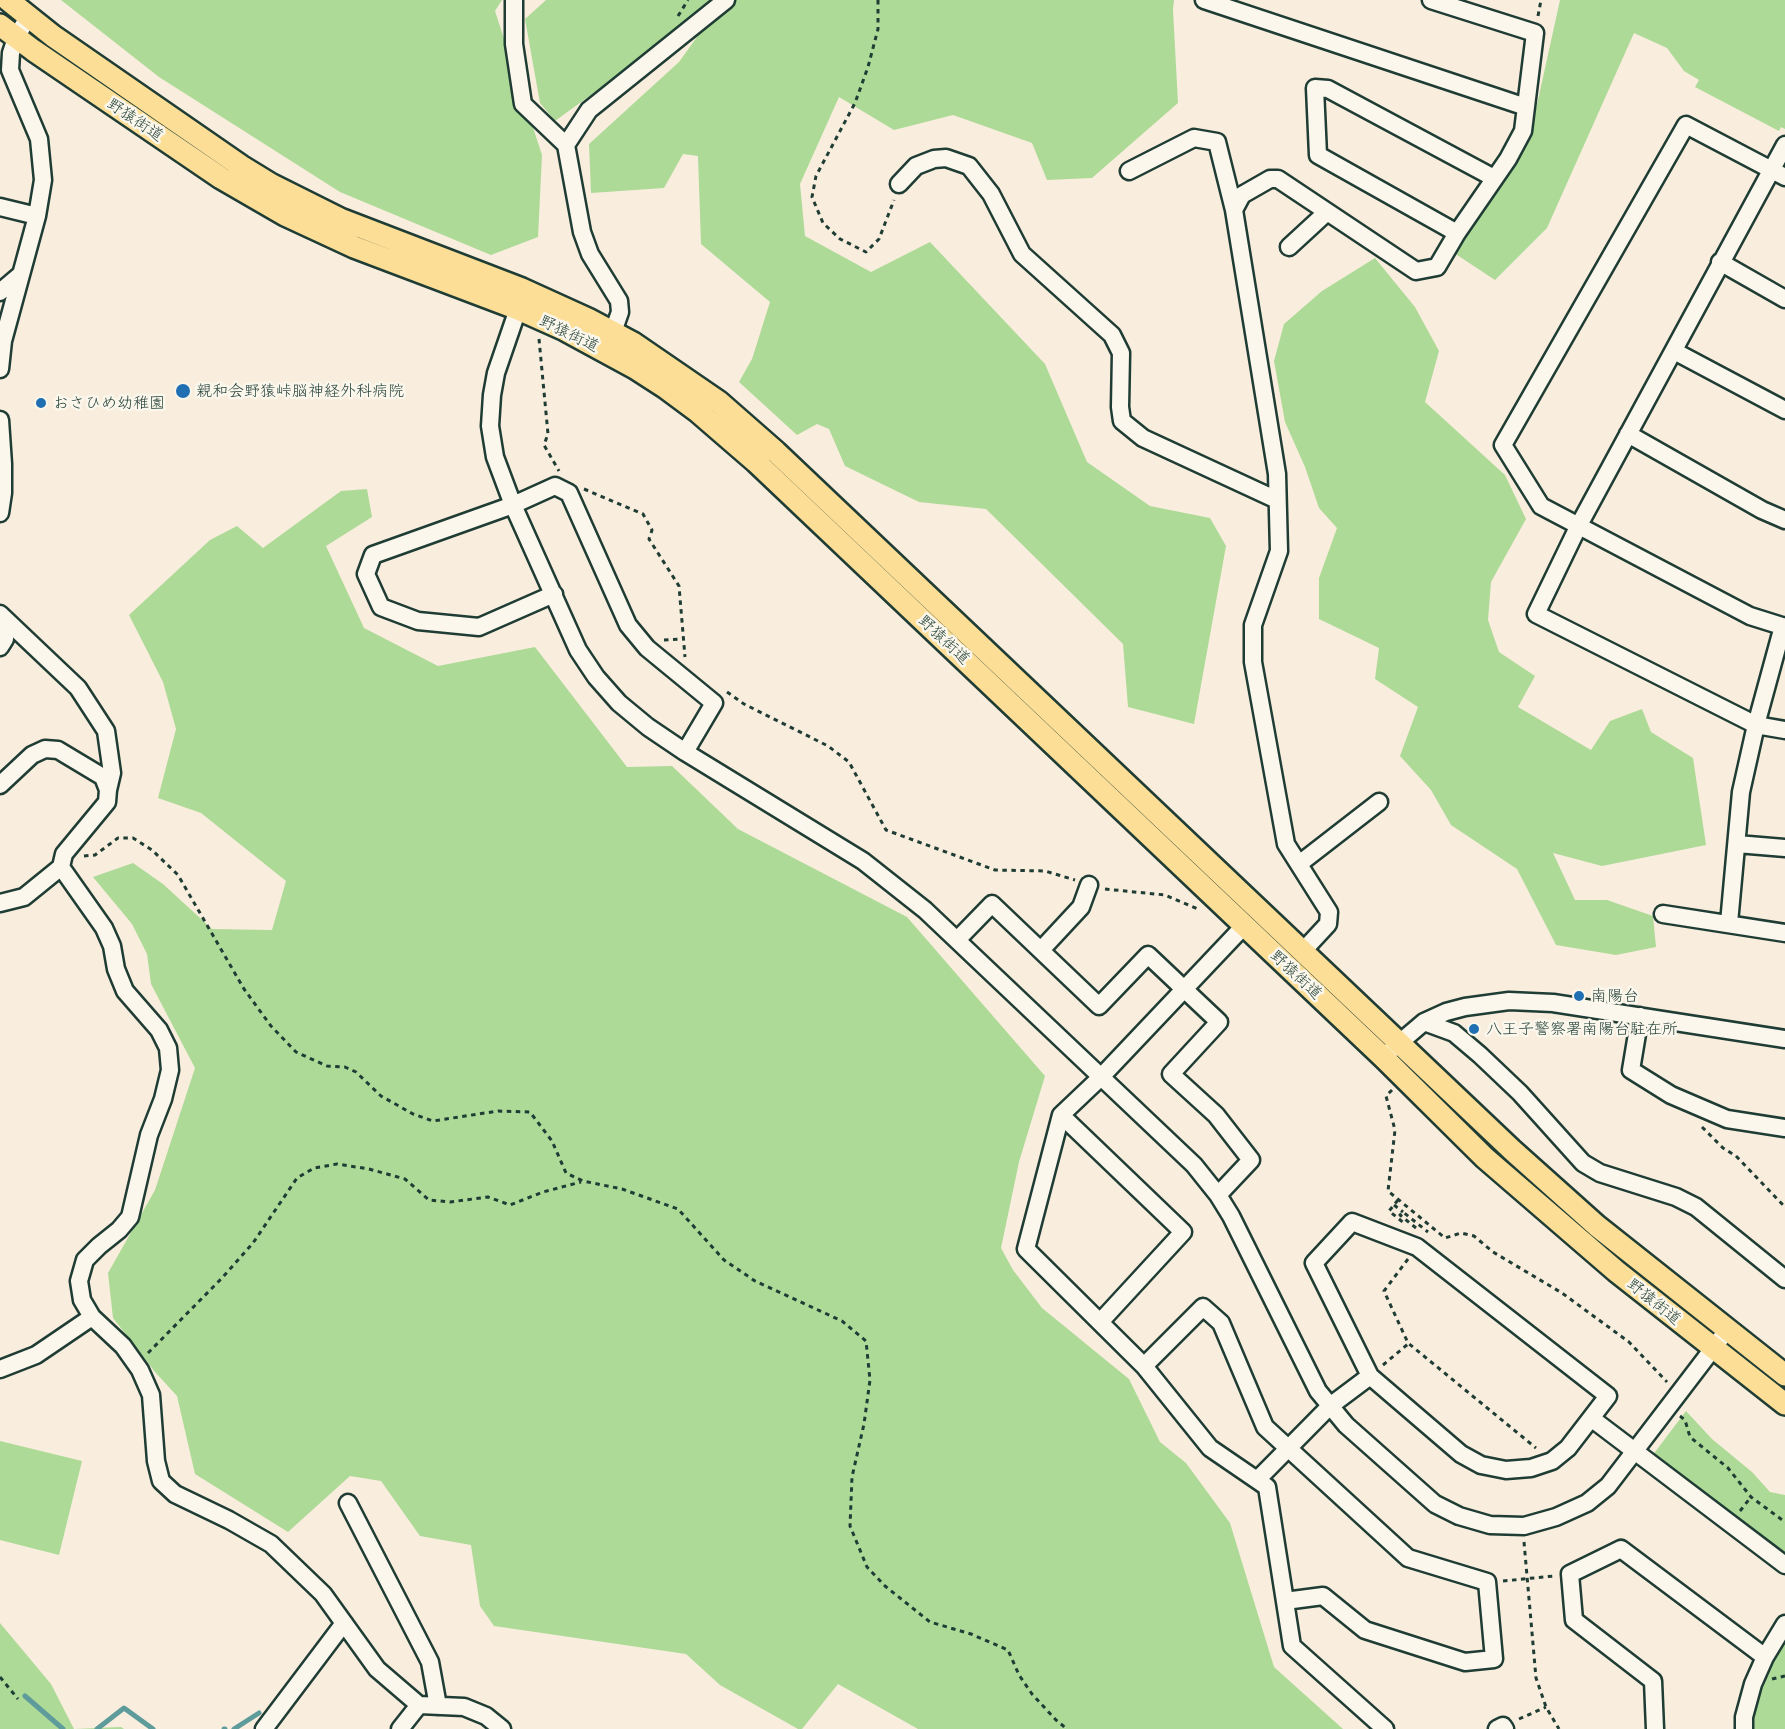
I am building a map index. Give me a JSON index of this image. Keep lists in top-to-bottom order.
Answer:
{
  "streets": {
    "main road": ["野猿街道"]
  },
  "places": [
    "親和会野猿峠脳神経外科病院",
    "おさひめ幼稚園",
    "南陽台",
    "八王子警察署南陽台駐在所"
  ]
}
